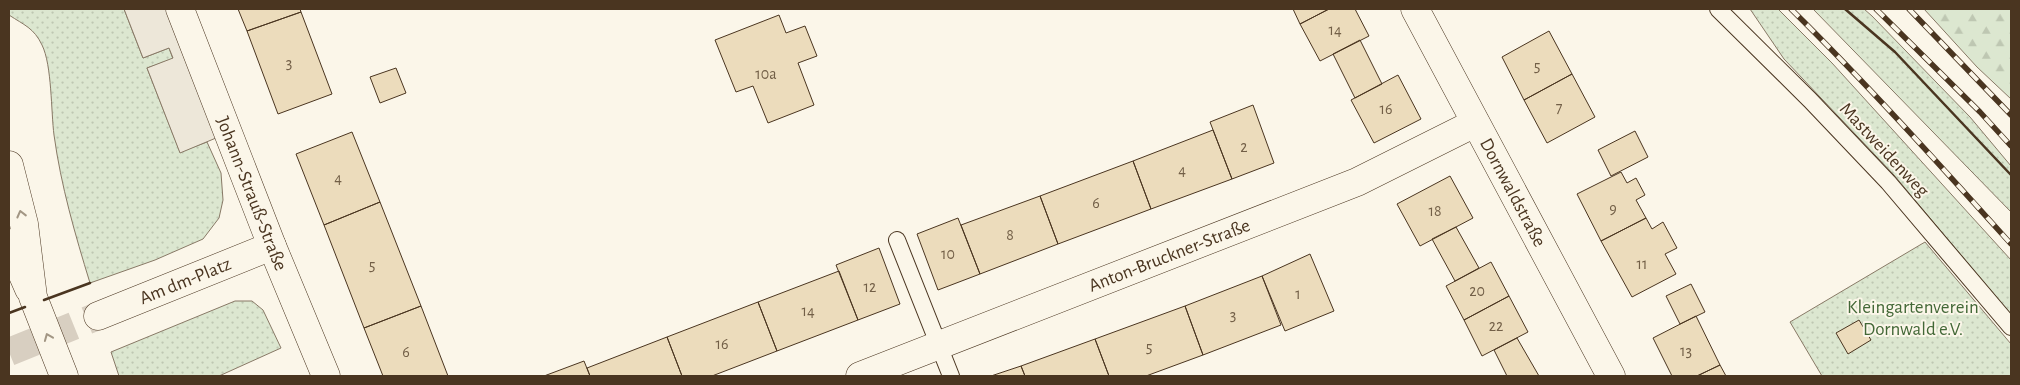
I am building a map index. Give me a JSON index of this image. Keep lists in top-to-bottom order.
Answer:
{
  "streets": {
    "street": [
      "Johann-Strauß-Straße",
      "Dornwaldstraße",
      "Anton-Bruckner-Straße",
      "Am dm-Platz"
    ],
    "lane": ["Mastweidenweg"]
  },
  "crossings": [
    ["Johann-Strauß-Straße", "Am dm-Platz"],
    ["Dornwaldstraße", "Anton-Bruckner-Straße"]
  ],
  "parks": ["Kleingartenverein Dornwald e.V."],
  "house_numbers": [
    "14",
    "3",
    "5",
    "10a",
    "7",
    "16",
    "2",
    "4",
    "4",
    "6",
    "9",
    "18",
    "8",
    "10",
    "11",
    "5",
    "12",
    "20",
    "1",
    "14",
    "3",
    "22",
    "16",
    "5",
    "13",
    "6"
  ]
}
